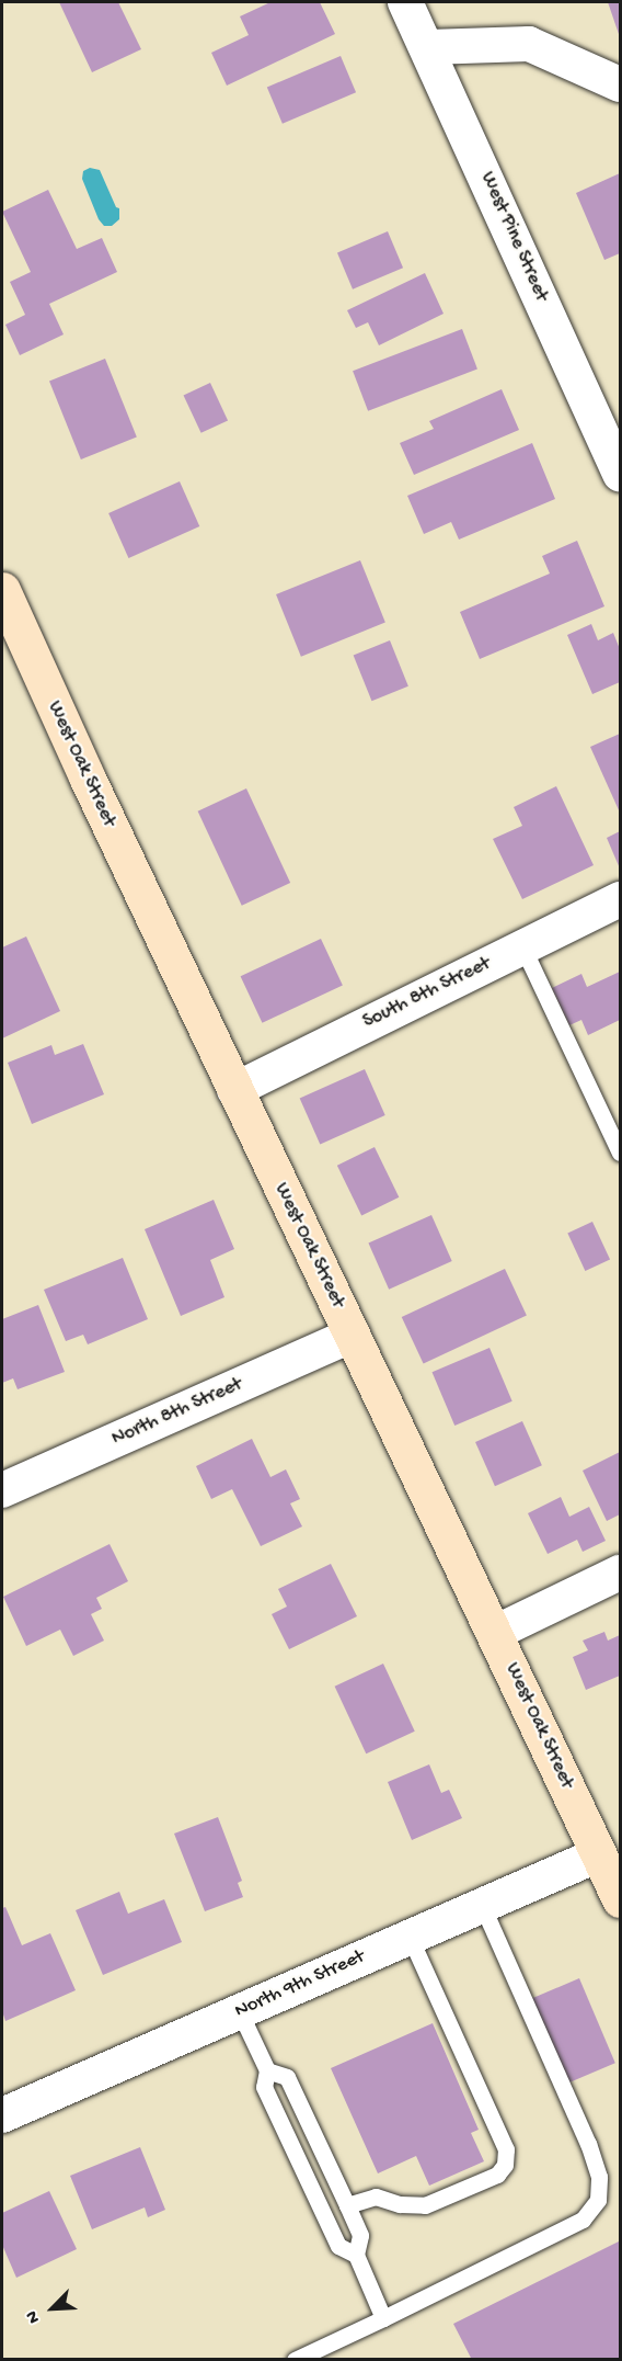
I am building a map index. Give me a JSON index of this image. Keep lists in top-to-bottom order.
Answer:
{
  "streets": {
    "main road": ["West Oak Street"],
    "street": [
      "West Pine Street",
      "South 8th Street",
      "North 8th Street",
      "North 9th Street"
    ]
  },
  "crossings": [
    ["West Oak Street", "South 8th Street"],
    ["West Oak Street", "North 8th Street"],
    ["West Oak Street", "North 9th Street"]
  ],
  "north": "bottom left"
}
